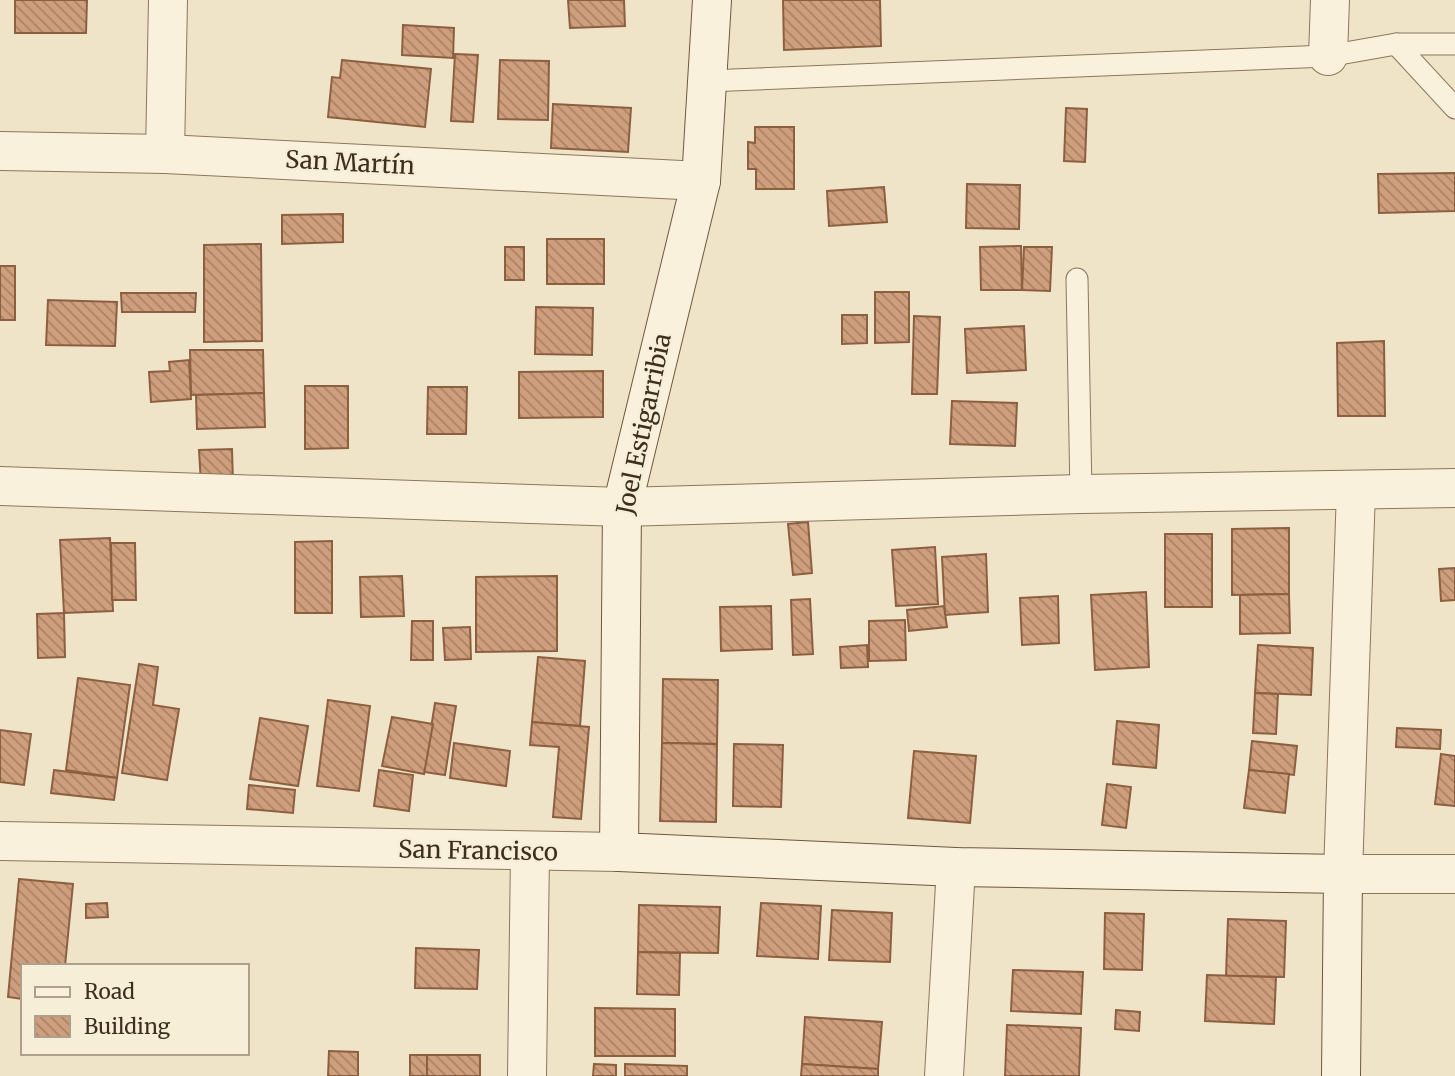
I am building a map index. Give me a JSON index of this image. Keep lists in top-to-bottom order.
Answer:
{
  "streets": {
    "street": ["San Martín", "Joel Estigarribia", "San Francisco"]
  },
  "crossings": [
    ["San Martín", "Joel Estigarribia"],
    ["Joel Estigarribia", "San Francisco"]
  ],
  "legend": ["Road", "Building"]
}
